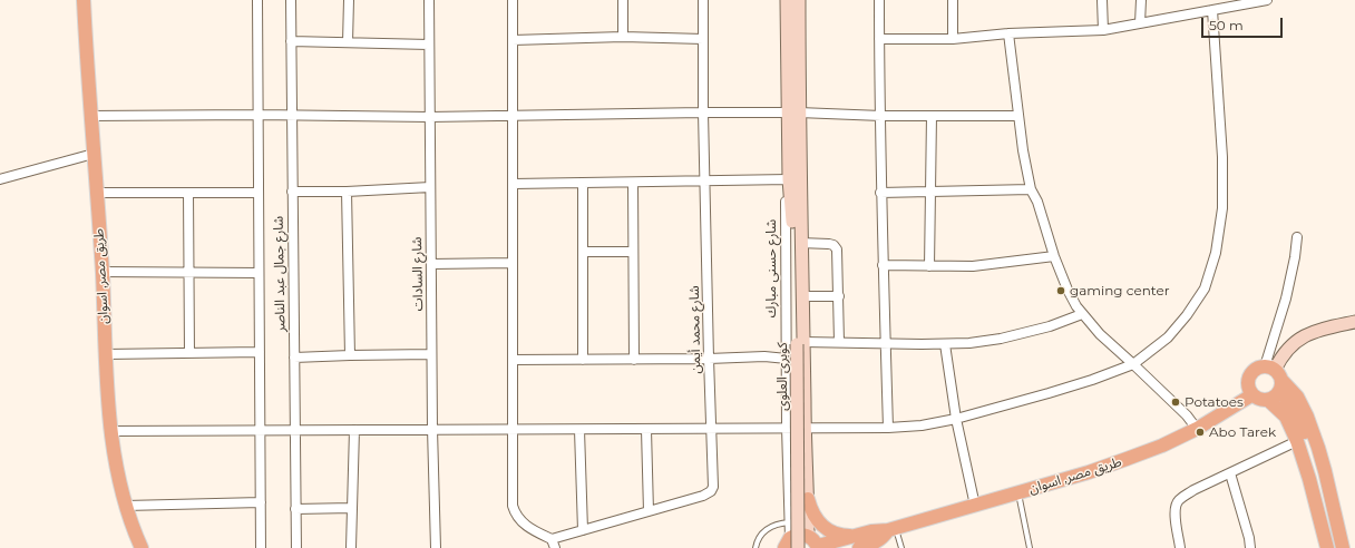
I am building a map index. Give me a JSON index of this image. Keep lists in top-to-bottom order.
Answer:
{
  "streets": {
    "main road": ["شارع حسنى مبارك", "طريق مصر, اسوان", "كوبرى العلوى"],
    "street": ["شارع جمال عبد الناصر", "شارع السادات", "شارع محمد أيمن"]
  },
  "crossings": [
    ["شارع حسنى مبارك", "كوبرى العلوى"]
  ],
  "places": ["gaming center", "Potatoes", "Abo Tarek"],
  "scale_bar": "50 m"
}
